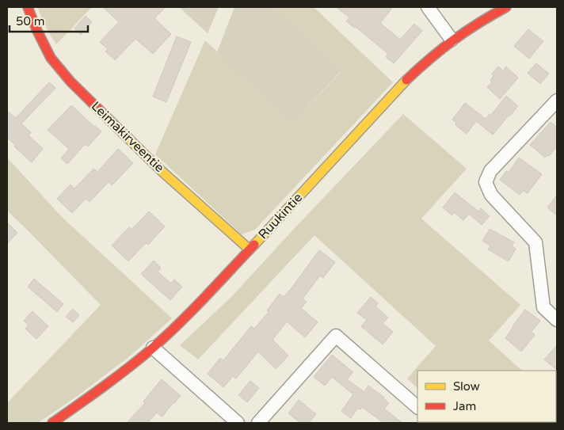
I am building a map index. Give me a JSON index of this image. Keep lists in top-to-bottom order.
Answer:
{
  "streets": {
    "street": ["Leimakirveentie", "Ruukintie"]
  },
  "crossings": [
    ["Leimakirveentie", "Ruukintie"]
  ],
  "legend": ["Slow", "Jam"],
  "scale_bar": "50 m"
}
